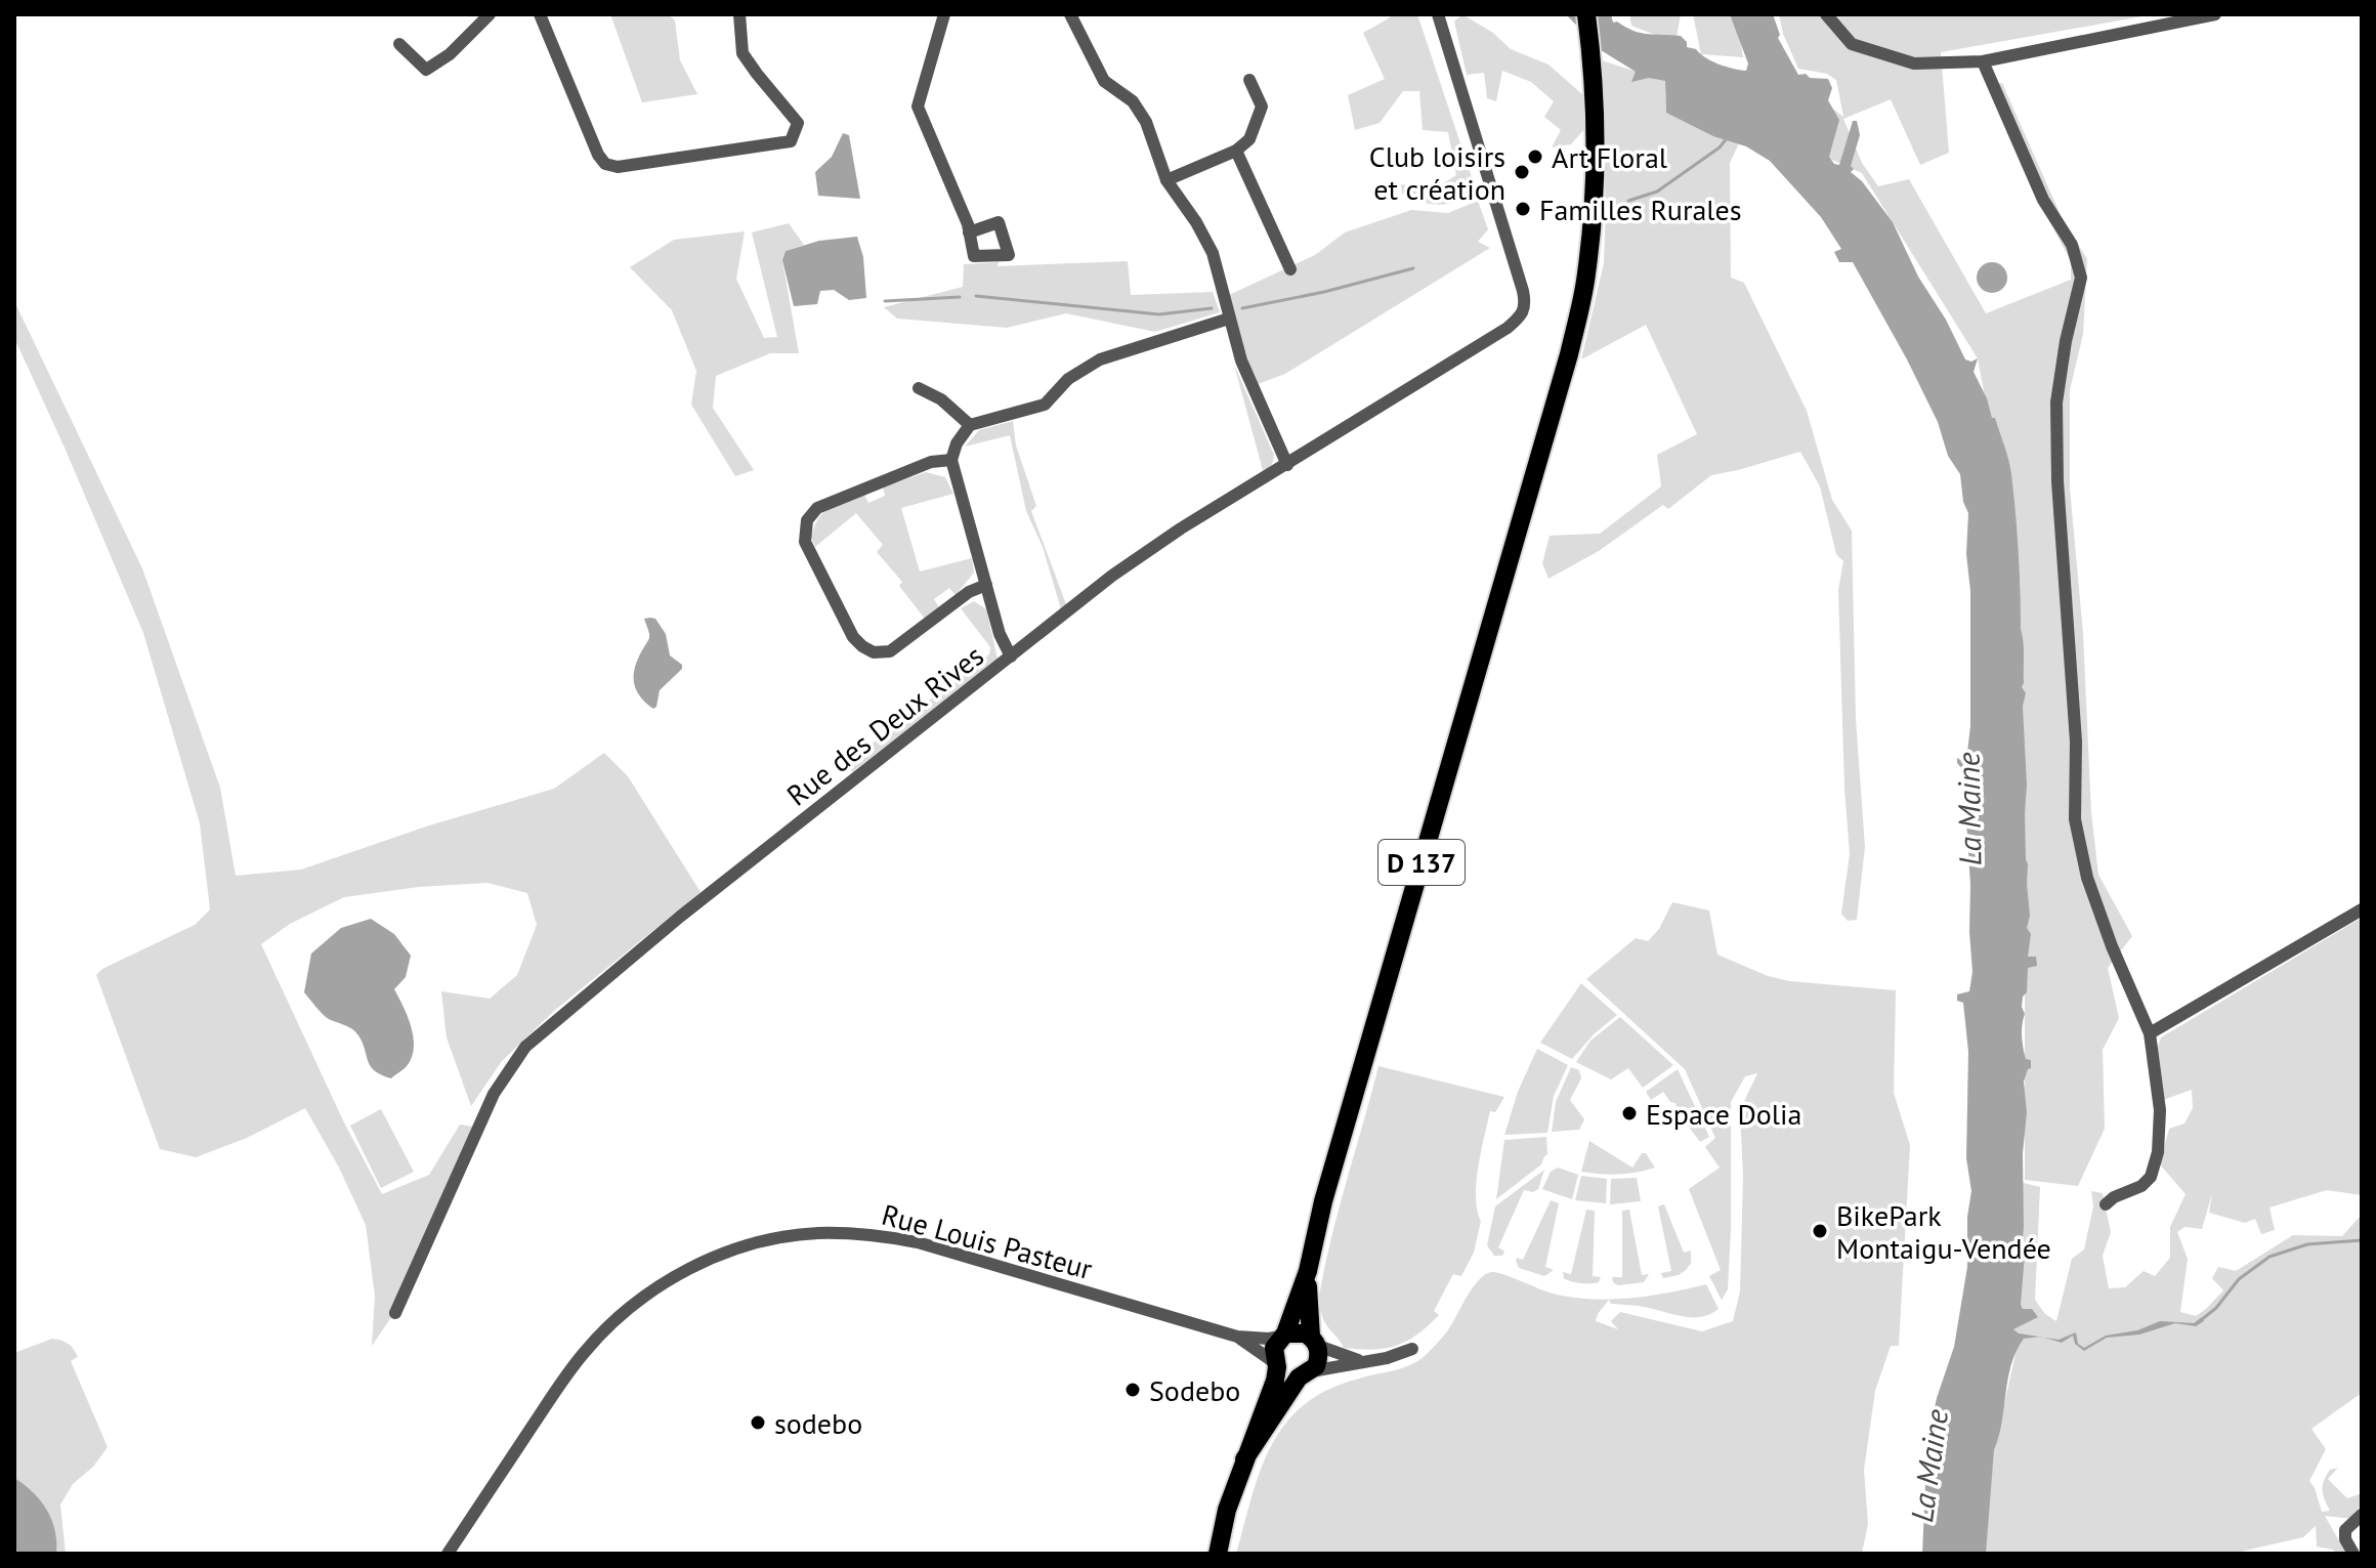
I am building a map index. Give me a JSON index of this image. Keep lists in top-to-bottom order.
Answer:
{
  "streets": {
    "main road": ["D 137"],
    "street": ["Rue des Deux Rives", "Rue Louis Pasteur"]
  },
  "crossings": [
    ["D 137", "Rue Louis Pasteur"]
  ],
  "water": ["La Maine"],
  "places": [
    "Art Floral",
    "Club loisirs et création",
    "Familles Rurales",
    "Espace Dolia",
    "BikePark Montaigu-Vendée",
    "Sodebo",
    "sodebo"
  ]
}
